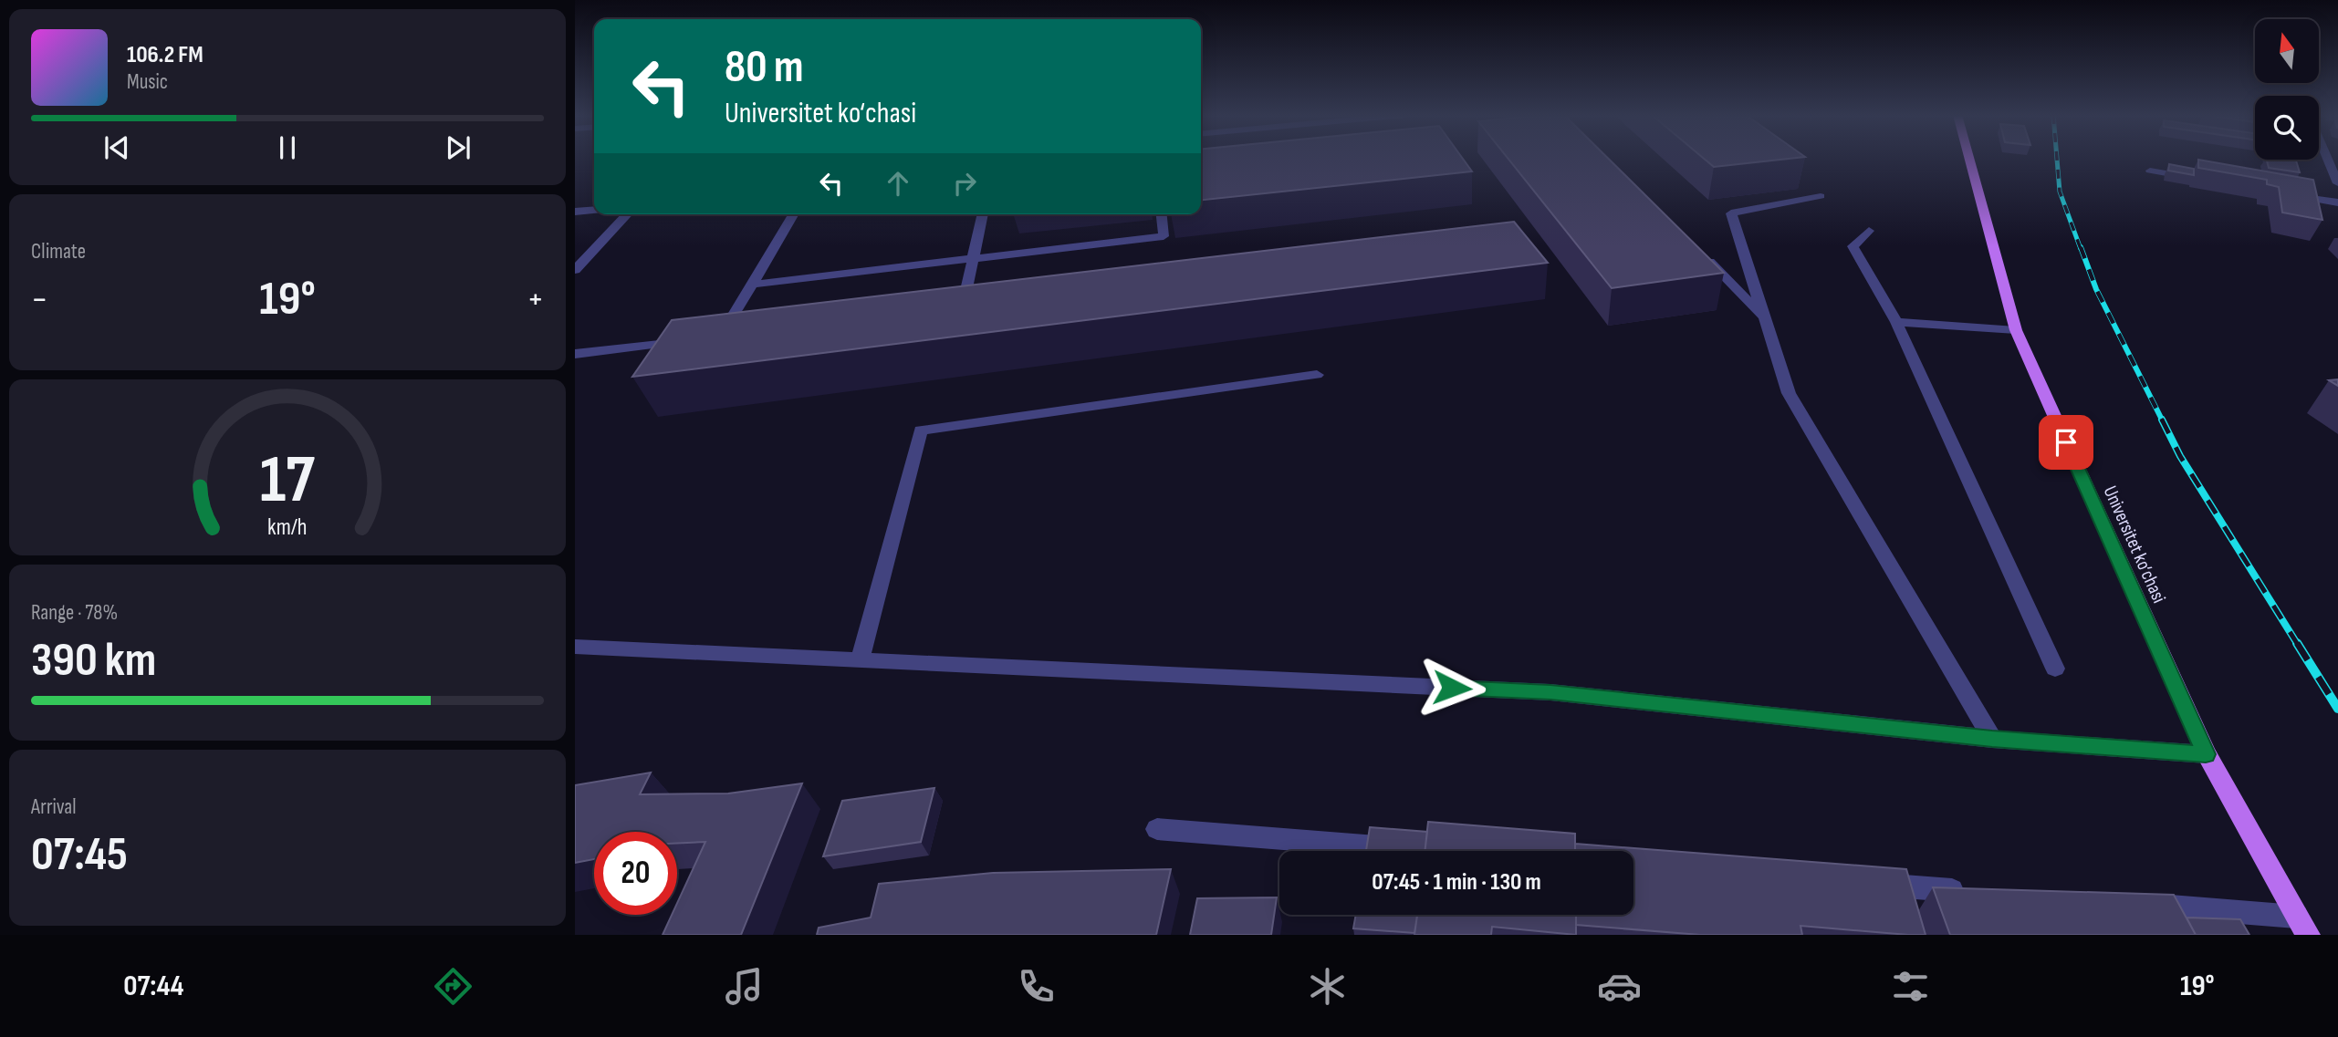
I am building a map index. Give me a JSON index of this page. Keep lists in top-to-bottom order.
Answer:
{
  "streets": {
    "main road": ["Universitet kо‘chasi"]
  },
  "north": "top",
  "page": {
    "turn": ["80 m", "Universitet kо‘chasi"],
    "song": ["106.2 FM", "Music"],
    "tile": [
      "Climate",
      ["Range · 78%", "390 km"],
      ["Arrival", "07:45"]
    ],
    "heat": ["−", "19°", "+"],
    "limit": "20",
    "trip": "07:45 · 1 min · 130 m",
    "tabs": ["07:44", "19°"],
    "gauge": ["17", "km/h"]
  }
}
